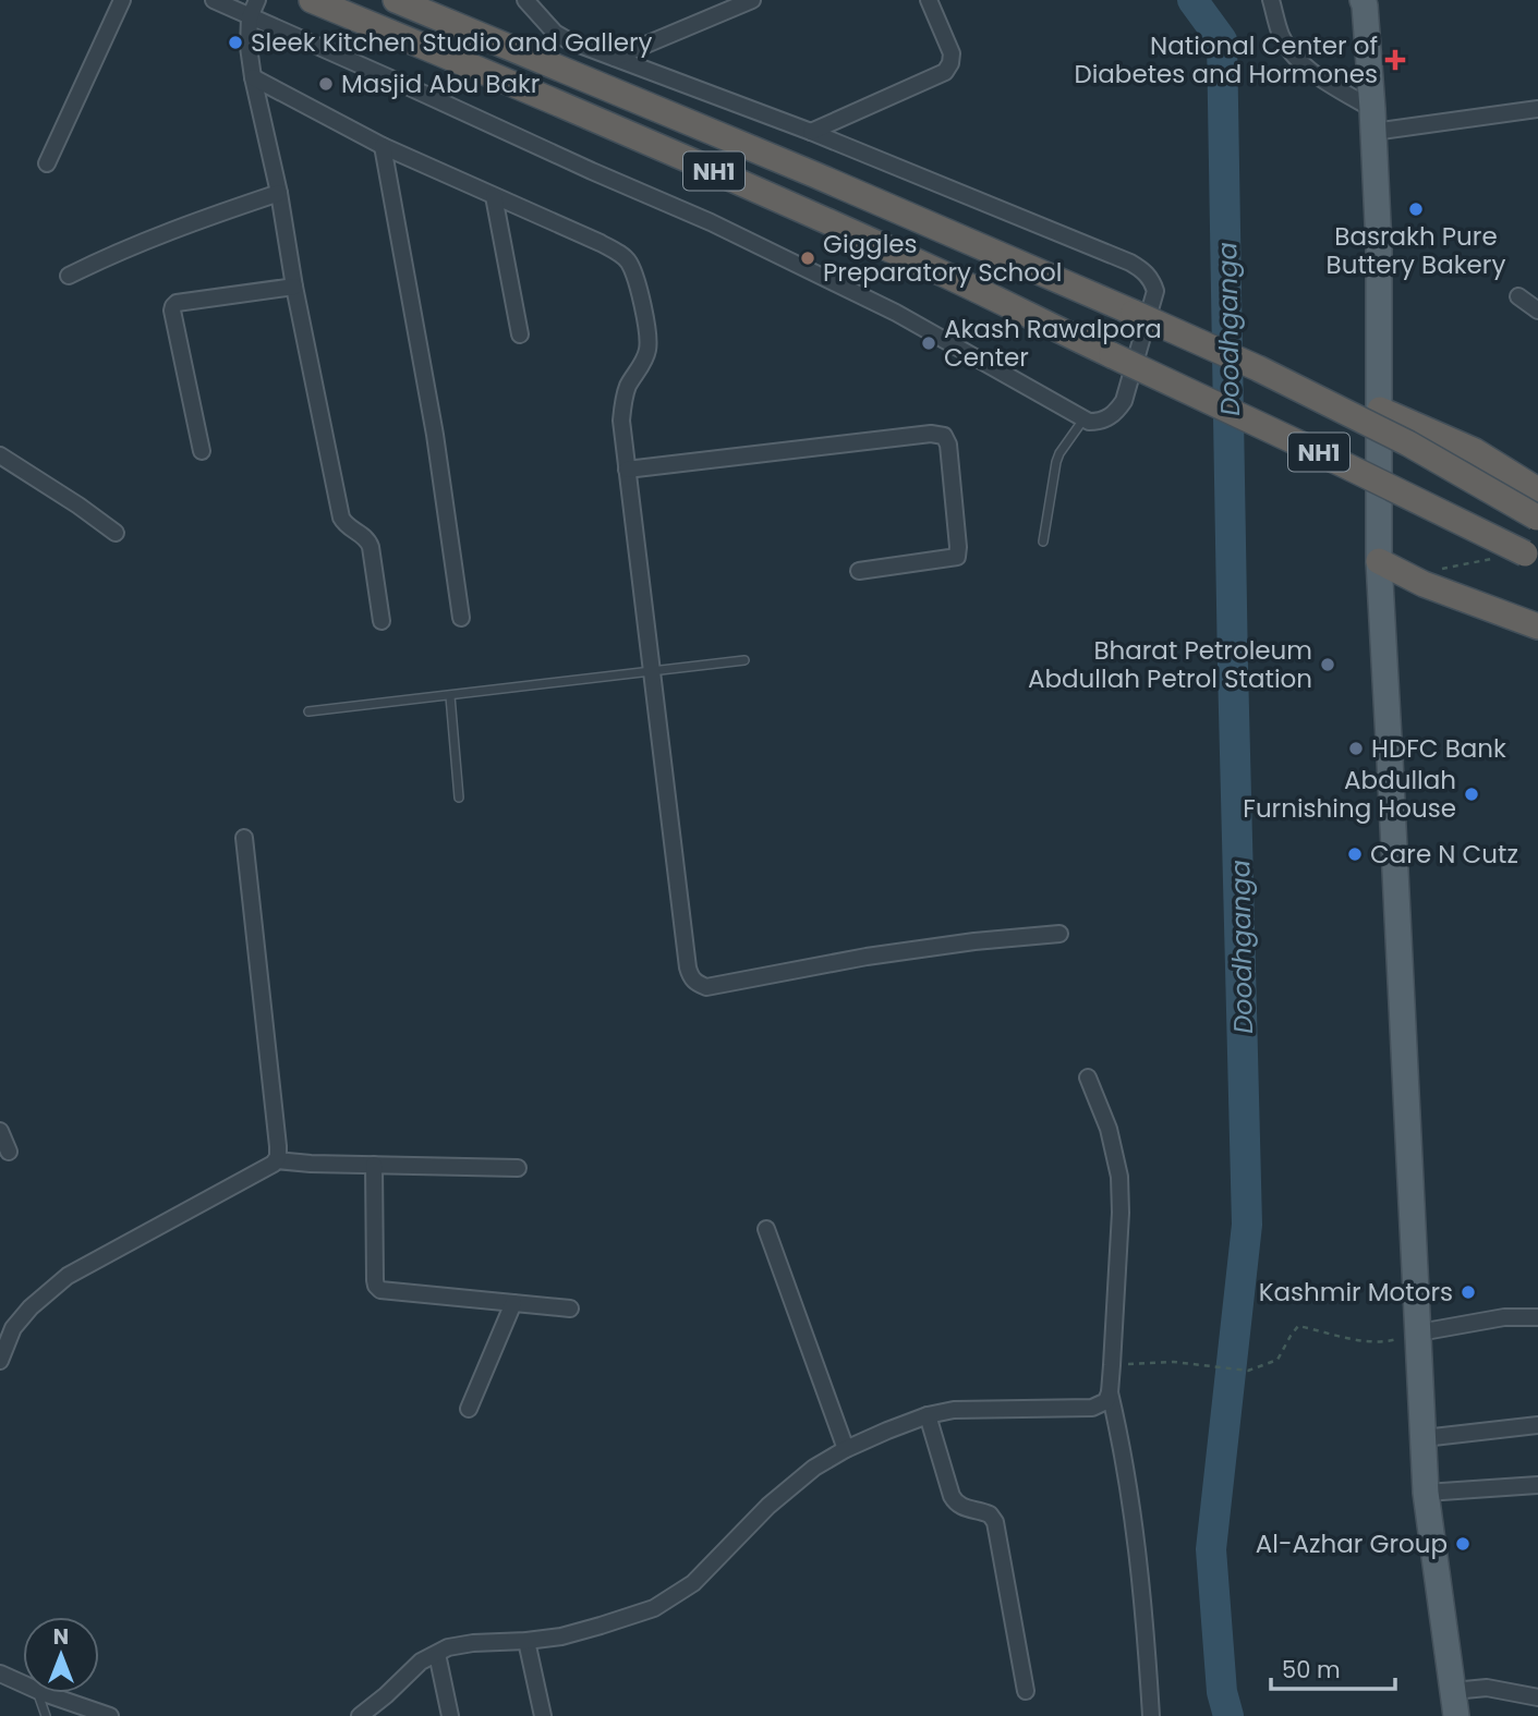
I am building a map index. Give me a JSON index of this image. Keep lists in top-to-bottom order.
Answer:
{
  "streets": {
    "highway": ["NH1"]
  },
  "water": ["Doodhganga"],
  "places": {
    "other": [
      "Sleek Kitchen Studio and Gallery",
      "Masjid Abu Bakr",
      "Basrakh Pure Buttery Bakery",
      "Giggles Preparatory School",
      "Akash Rawalpora Center",
      "Bharat Petroleum Abdullah Petrol Station",
      "HDFC Bank",
      "Abdullah Furnishing House",
      "Care N Cutz",
      "Kashmir Motors",
      "Al-Azhar Group"
    ],
    "health": ["National Center of Diabetes and Hormones"]
  },
  "scale_bar": "50 m",
  "north": "top"
}
